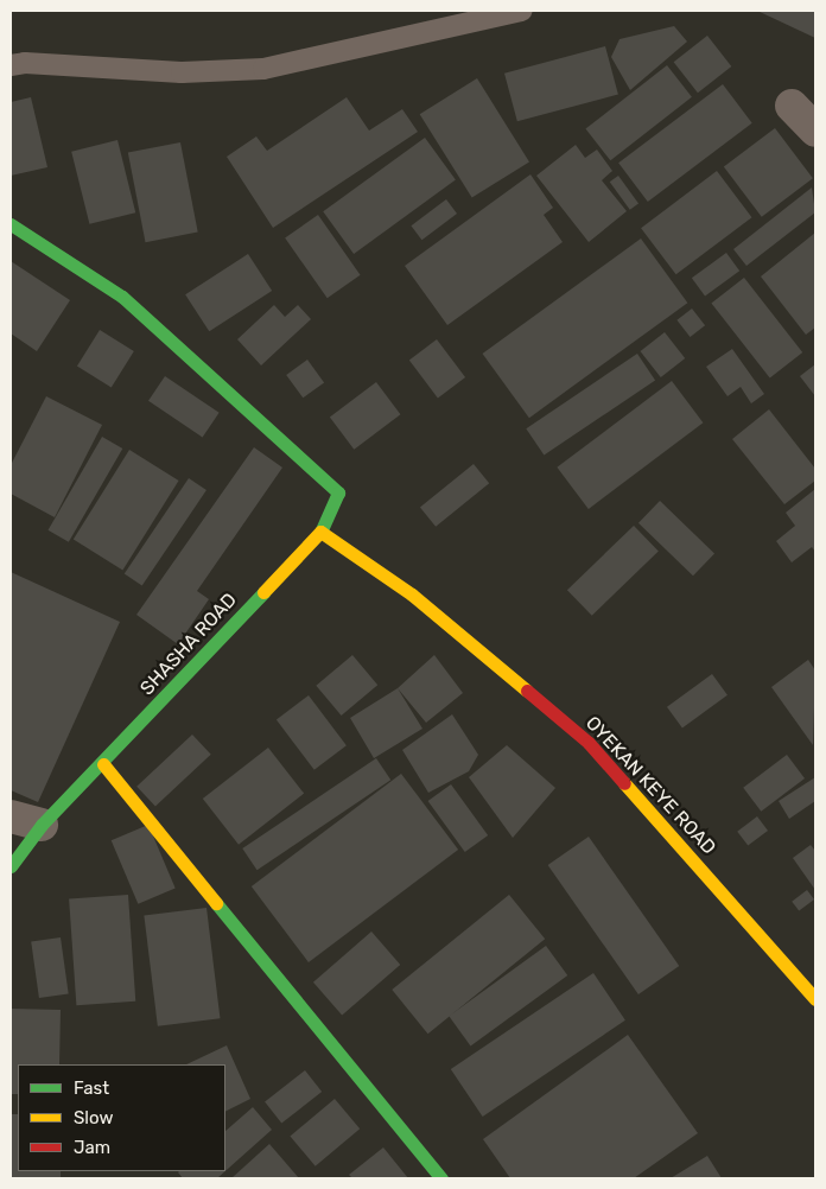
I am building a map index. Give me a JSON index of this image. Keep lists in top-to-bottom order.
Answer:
{
  "streets": {
    "street": ["SHASHA ROAD", "OYEKAN KEYE ROAD"]
  },
  "crossings": [
    ["SHASHA ROAD", "OYEKAN KEYE ROAD"]
  ],
  "legend": ["Fast", "Slow", "Jam"]
}
